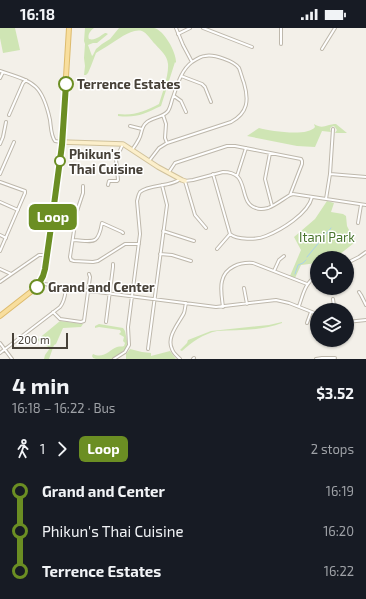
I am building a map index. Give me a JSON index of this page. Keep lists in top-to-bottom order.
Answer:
{
  "parks": ["Itani Park"],
  "places": ["Terrence Estates", "Phikun's Thai Cuisine", "Grand and Center"],
  "lines": ["bus line Loop"],
  "scale_bar": "200 m",
  "page": {
    "status": "16:18",
    "on_map": "Loop",
    "scale": "200 m",
    "heading": ["4 min", "16:18 – 16:22 · Bus", "$3.52"],
    "legs": ["1", "Loop", "2 stops"],
    "list": [
      {
        "name": "Grand and Center",
        "value": "16:19"
      },
      {
        "name": "Phikun's Thai Cuisine",
        "value": "16:20"
      },
      {
        "name": "Terrence Estates",
        "value": "16:22"
      }
    ]
  }
}
